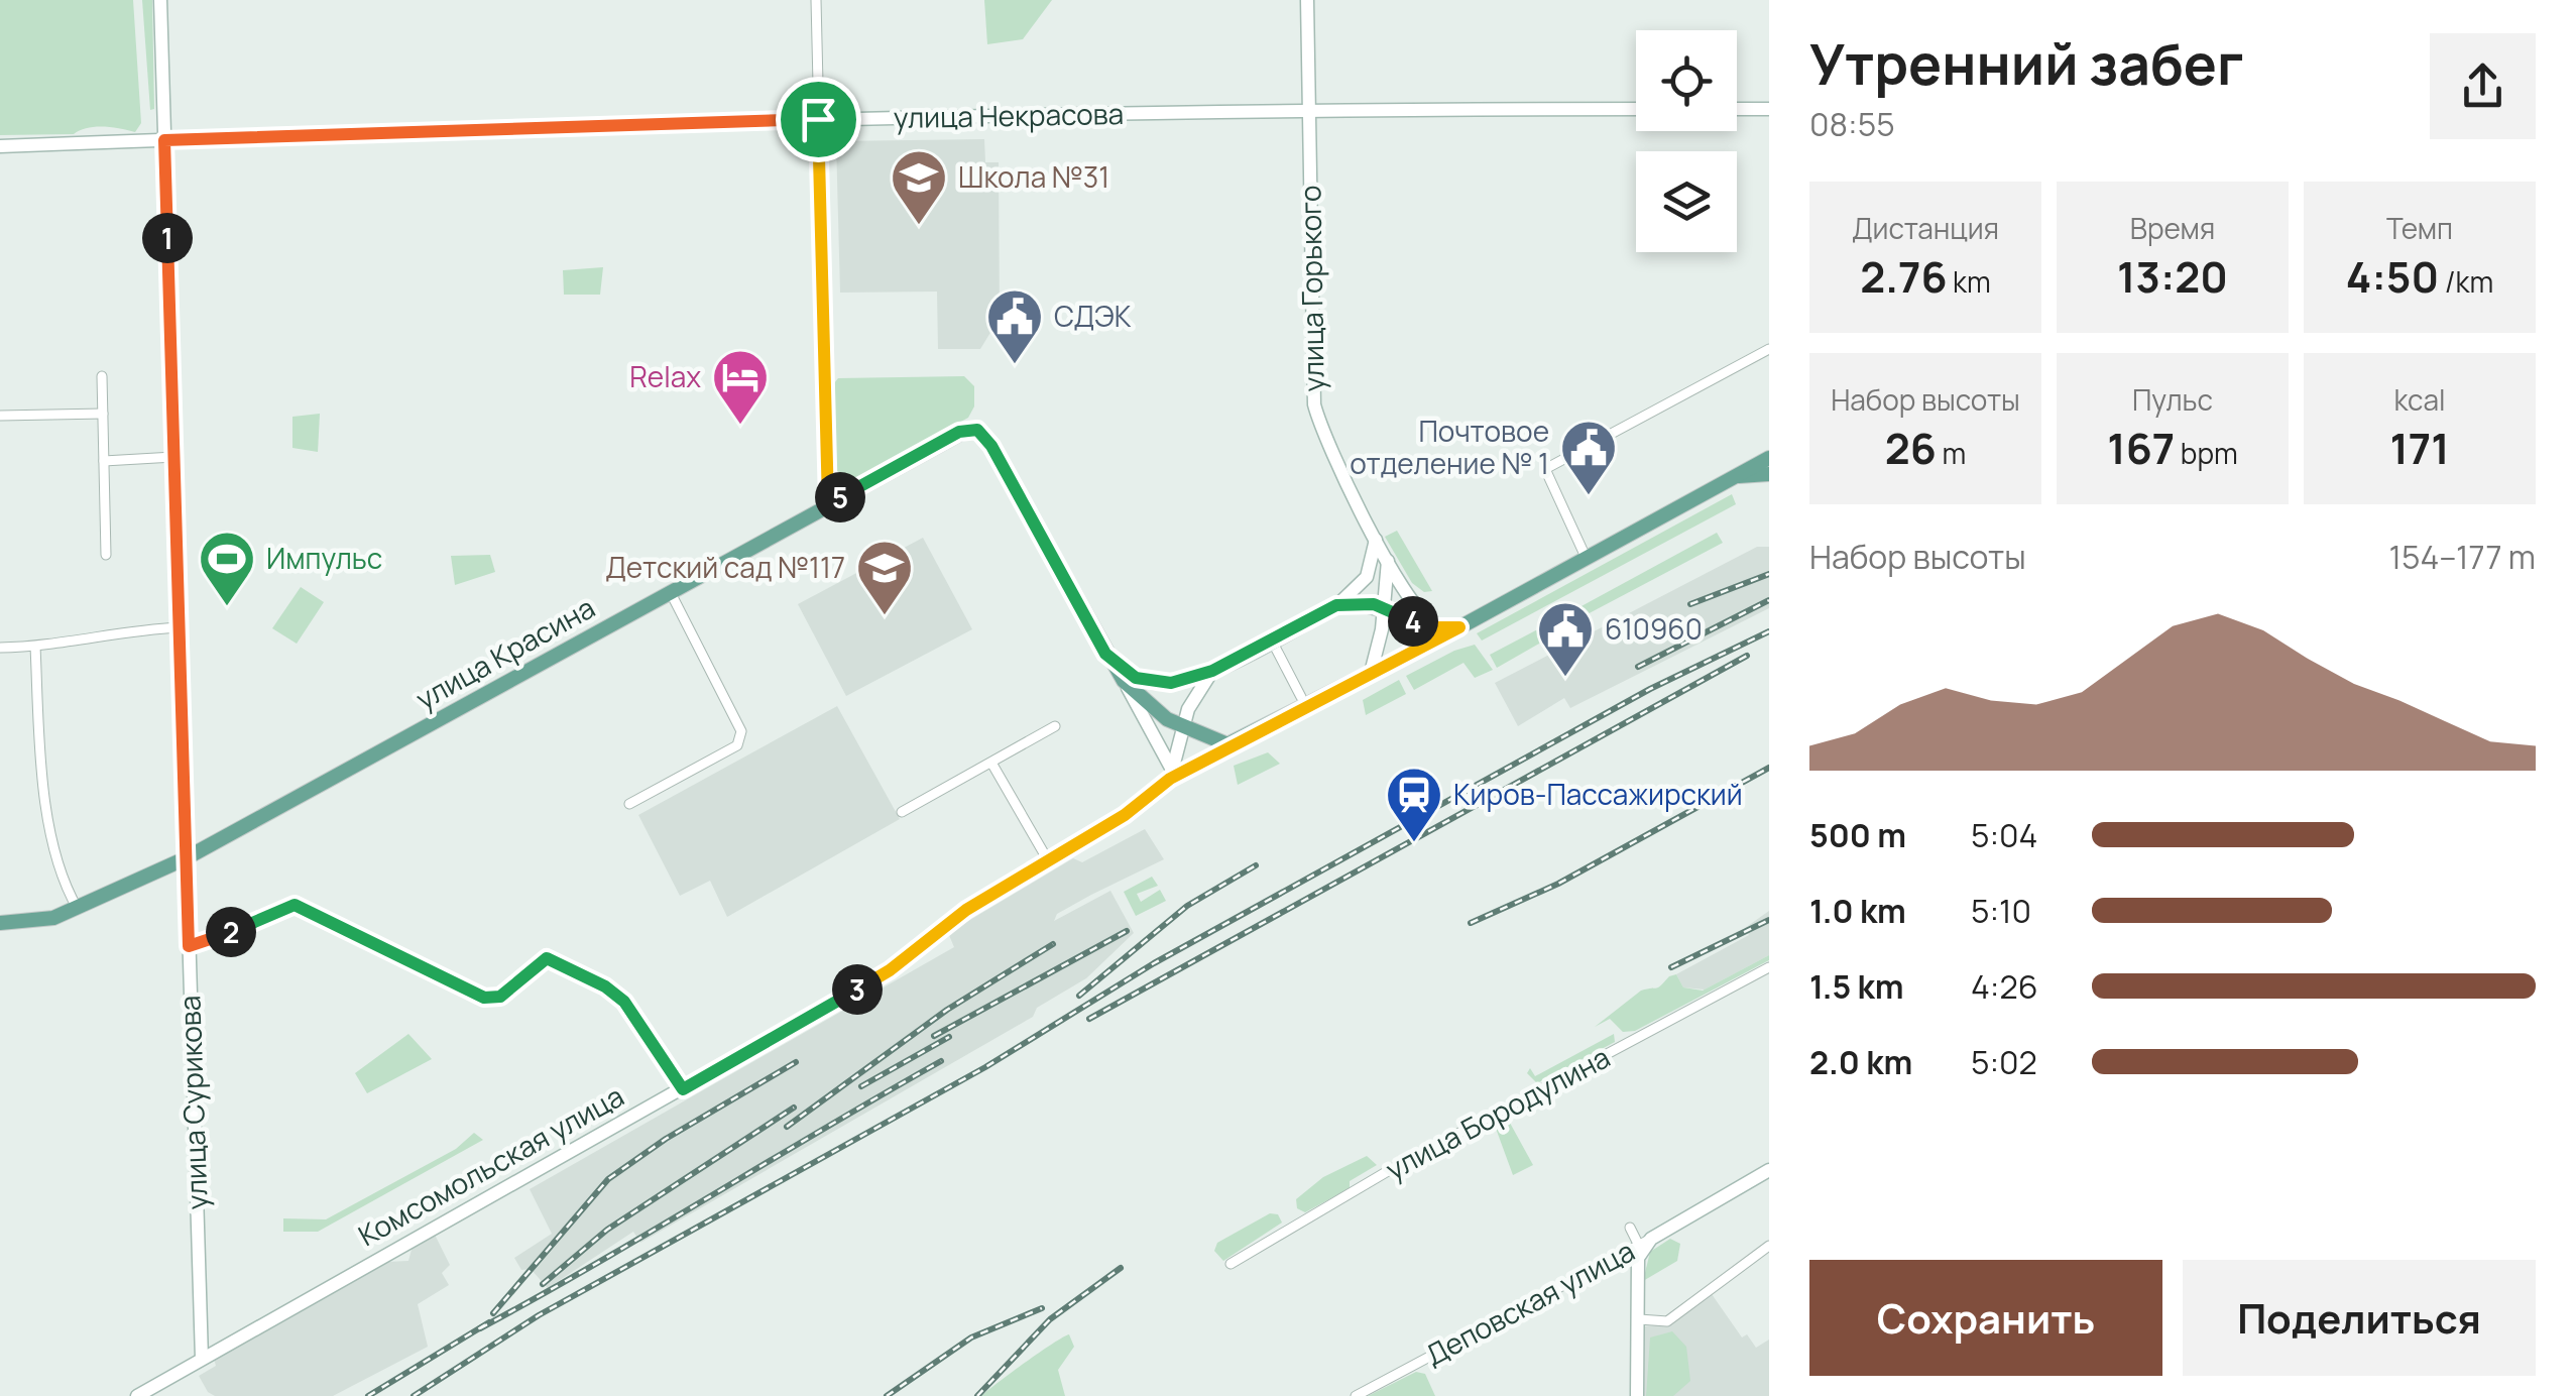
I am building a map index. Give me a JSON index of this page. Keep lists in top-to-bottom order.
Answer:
{
  "streets": {
    "main road": ["улица Красина", "Комсомольская улица"],
    "street": [
      "улица Некрасова",
      "улица Горького",
      "улица Сурикова",
      "улица Бородулина",
      "Деповская улица"
    ]
  },
  "crossings": [
    ["улица Некрасова", "улица Горького"],
    ["улица Некрасова", "улица Сурикова"],
    ["улица Горького", "Комсомольская улица"],
    ["улица Красина", "улица Сурикова"],
    ["улица Сурикова", "Комсомольская улица"]
  ],
  "places": {
    "school or university": ["Школа №31", "Детский сад №117"],
    "public building": ["СДЭК", "Почтовое отделение № 1", "610960"],
    "hotel": ["Relax"],
    "sports": ["Импульс"],
    "station": ["Киров-Пассажирский"]
  },
  "page": {
    "heading": ["Утренний забег", "08:55"],
    "stats": [
      ["Дистанция", "2.76 km"],
      ["Время", "13:20"],
      ["Темп", "4:50 /km"],
      ["Набор высоты", "26 m"],
      ["Пульс", "167 bpm"],
      ["kcal", "171"]
    ],
    "pins": [
      "1",
      "5",
      "4",
      "2",
      "3"
    ],
    "chart": ["Набор высоты", "154–177 m"],
    "list": [
      {
        "name": "500 m",
        "note": "5:04"
      },
      {
        "name": "1.0 km",
        "note": "5:10"
      },
      {
        "name": "1.5 km",
        "note": "4:26"
      },
      {
        "name": "2.0 km",
        "note": "5:02"
      }
    ],
    "buttons": ["Сохранить", "Поделиться"]
  }
}
